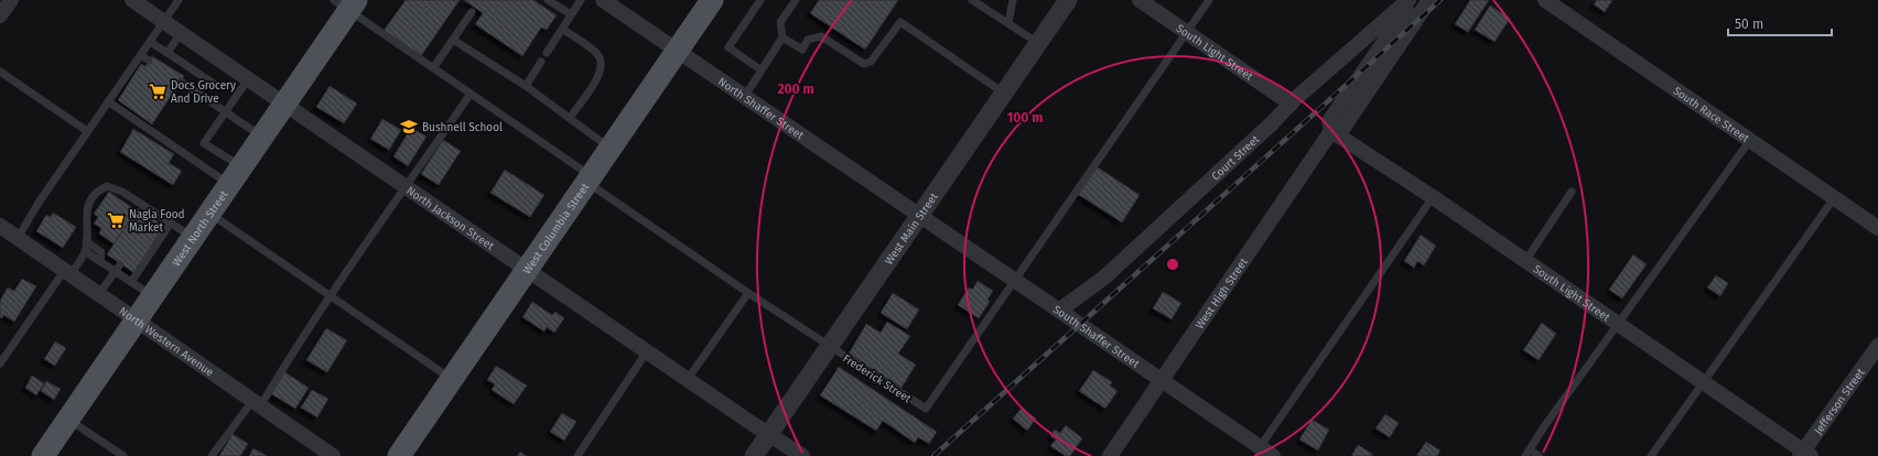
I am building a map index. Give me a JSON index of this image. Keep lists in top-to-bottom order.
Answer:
{
  "streets": {
    "main road": ["West North Street", "West Columbia Street"],
    "street": [
      "South Light Street",
      "North Shaffer Street",
      "South Race Street",
      "Court Street",
      "North Jackson Street",
      "West Main Street",
      "West High Street",
      "South Shaffer Street",
      "North Western Avenue",
      "Jefferson Street"
    ],
    "lane": ["Frederick Street"]
  },
  "crossings": [
    ["South Light Street", "Court Street"],
    ["South Light Street", "West High Street"],
    ["South Light Street", "Jefferson Street"],
    ["North Shaffer Street", "West Columbia Street"],
    ["North Shaffer Street", "West Main Street"],
    ["North Shaffer Street", "South Shaffer Street"],
    ["Court Street", "South Shaffer Street"],
    ["North Jackson Street", "West North Street"],
    ["North Jackson Street", "West Columbia Street"],
    ["North Jackson Street", "West Main Street"],
    ["West North Street", "North Western Avenue"],
    ["West North Street", "Frederick Street"],
    ["West Columbia Street", "Frederick Street"],
    ["West Main Street", "South Shaffer Street"],
    ["West Main Street", "Frederick Street"],
    ["West High Street", "South Shaffer Street"],
    ["South Shaffer Street", "Frederick Street"]
  ],
  "places": {
    "supermarket": ["Docs Grocery And Drive", "Nagla Food Market"],
    "school or university": ["Bushnell School"]
  },
  "scale_bar": "50 m",
  "rings": ["200 m", "100 m"]
}
